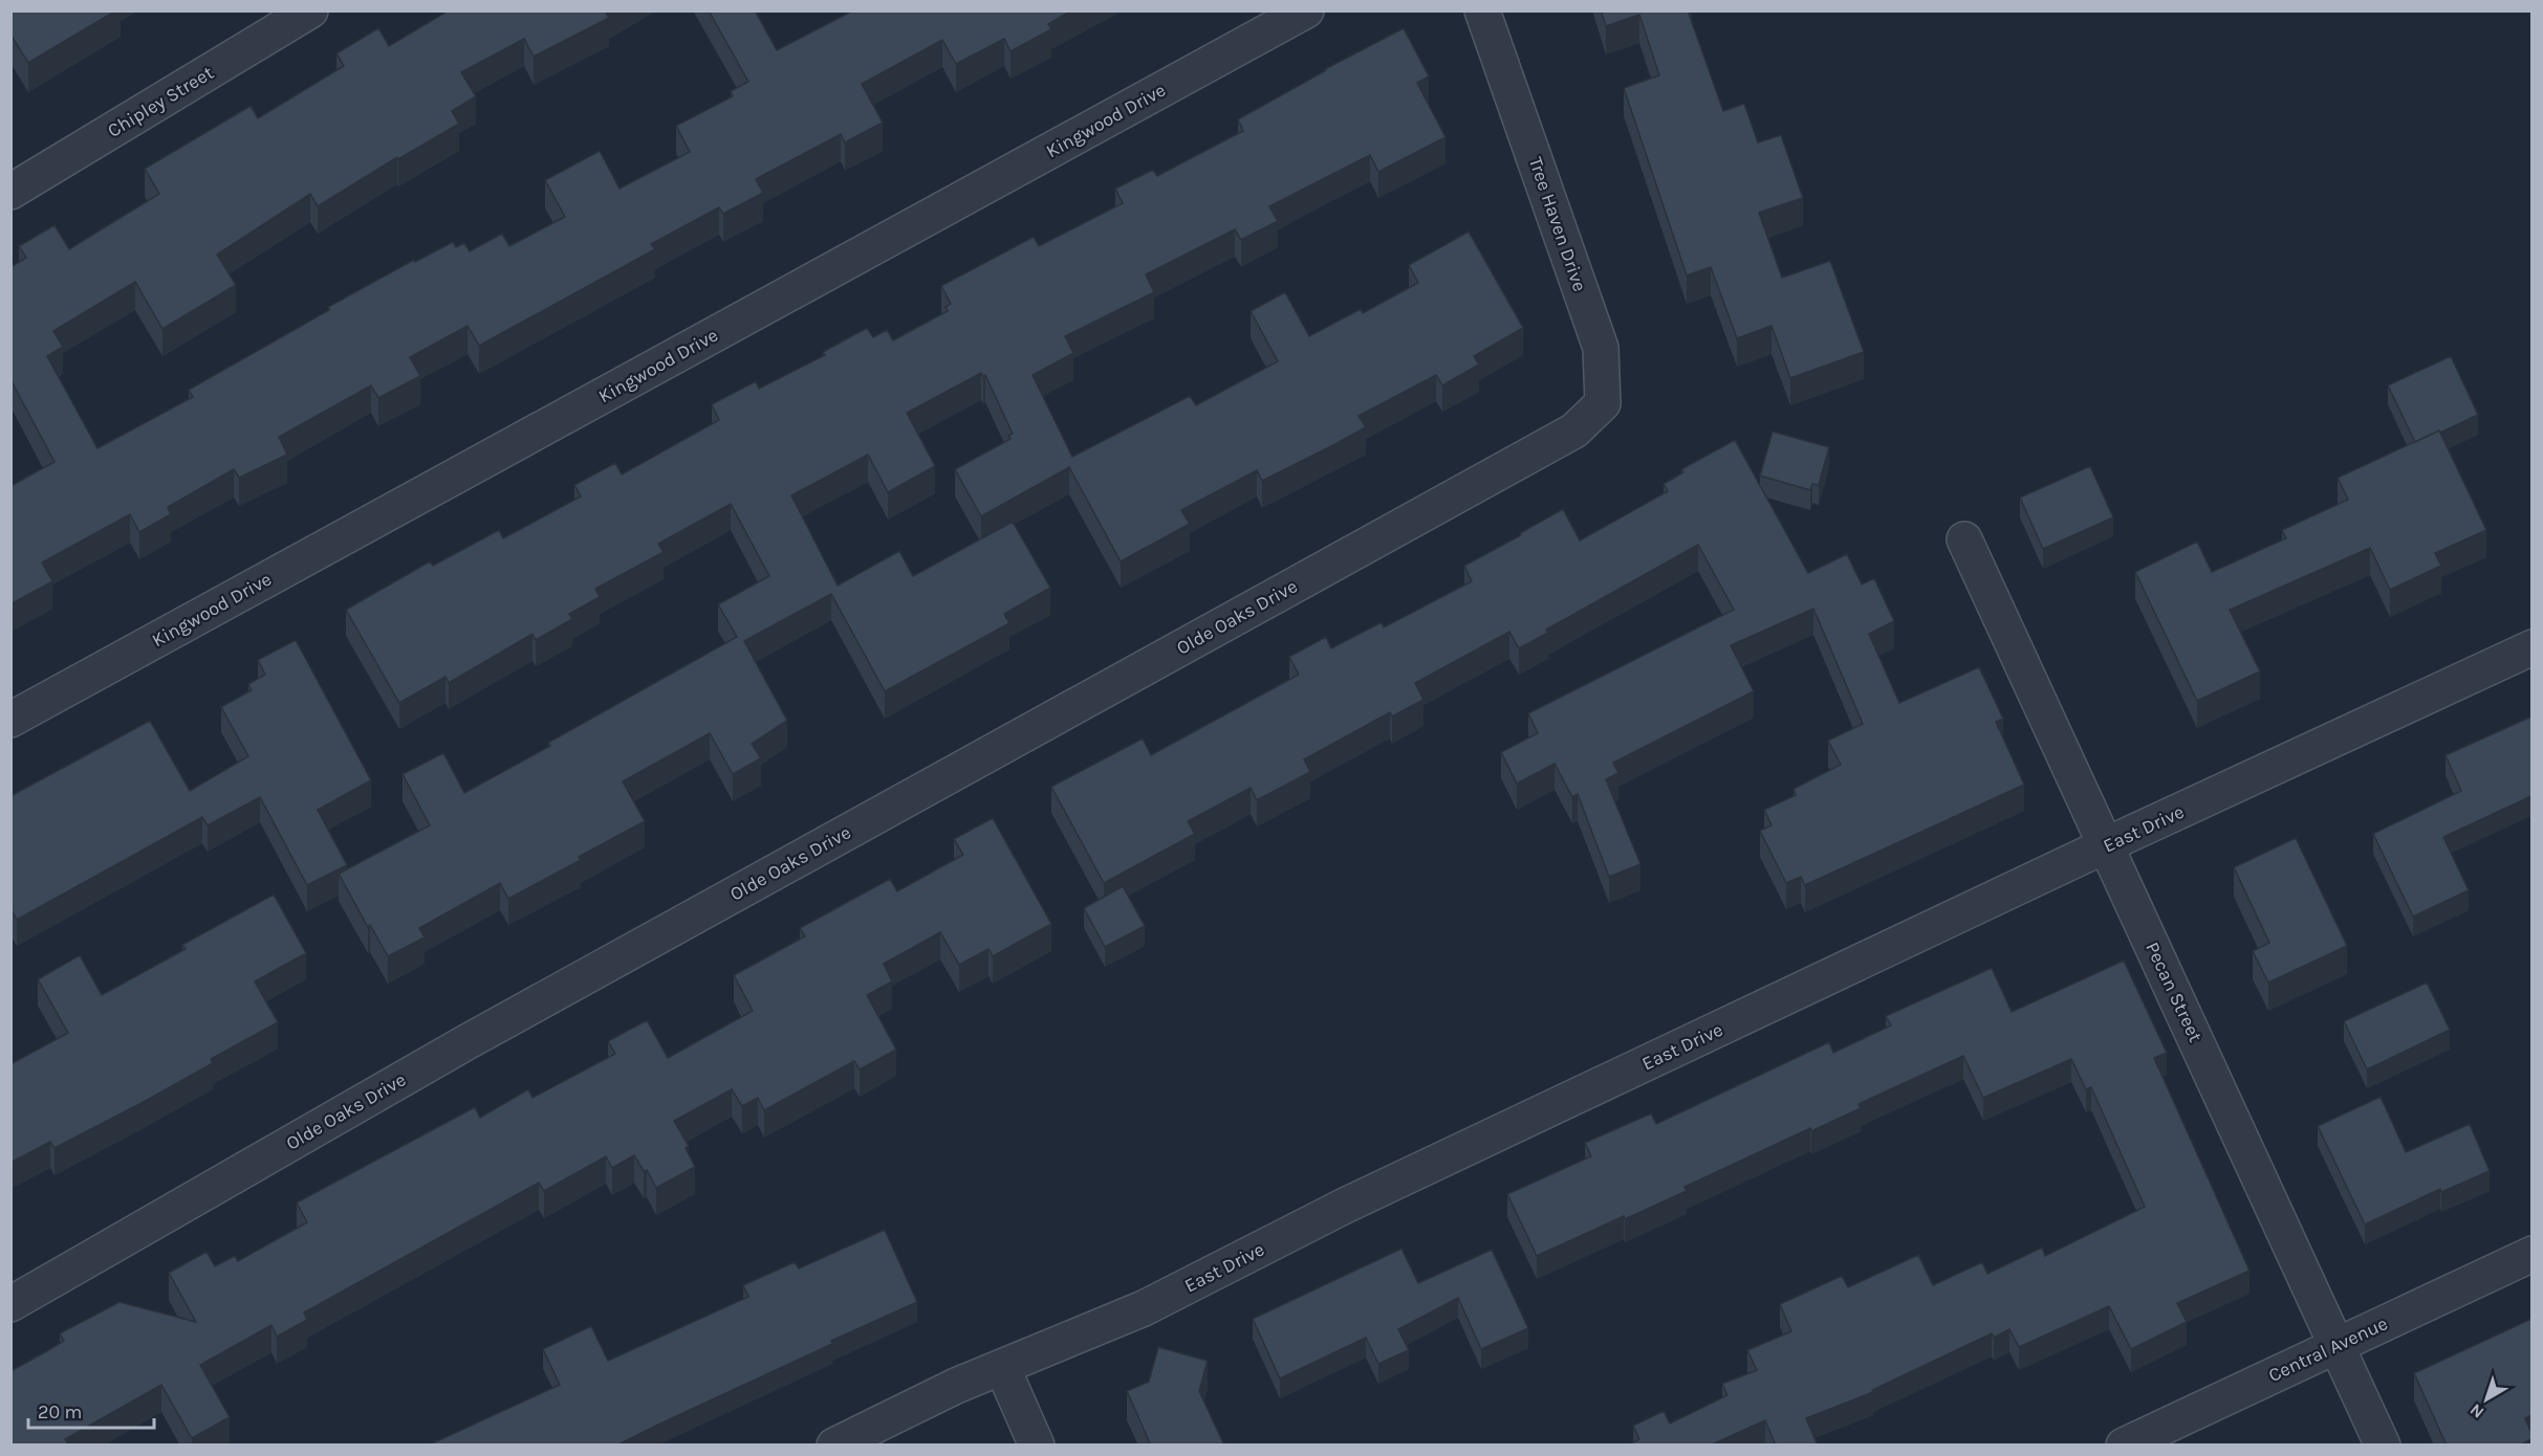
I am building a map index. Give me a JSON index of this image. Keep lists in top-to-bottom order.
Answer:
{
  "streets": {
    "street": [
      "Chipley Street",
      "Kingwood Drive",
      "Tree Haven Drive",
      "Olde Oaks Drive",
      "East Drive",
      "Pecan Street",
      "Central Avenue"
    ]
  },
  "crossings": [
    ["Tree Haven Drive", "Olde Oaks Drive"],
    ["East Drive", "Pecan Street"],
    ["Pecan Street", "Central Avenue"]
  ],
  "scale_bar": "20 m",
  "north": "bottom left"
}
